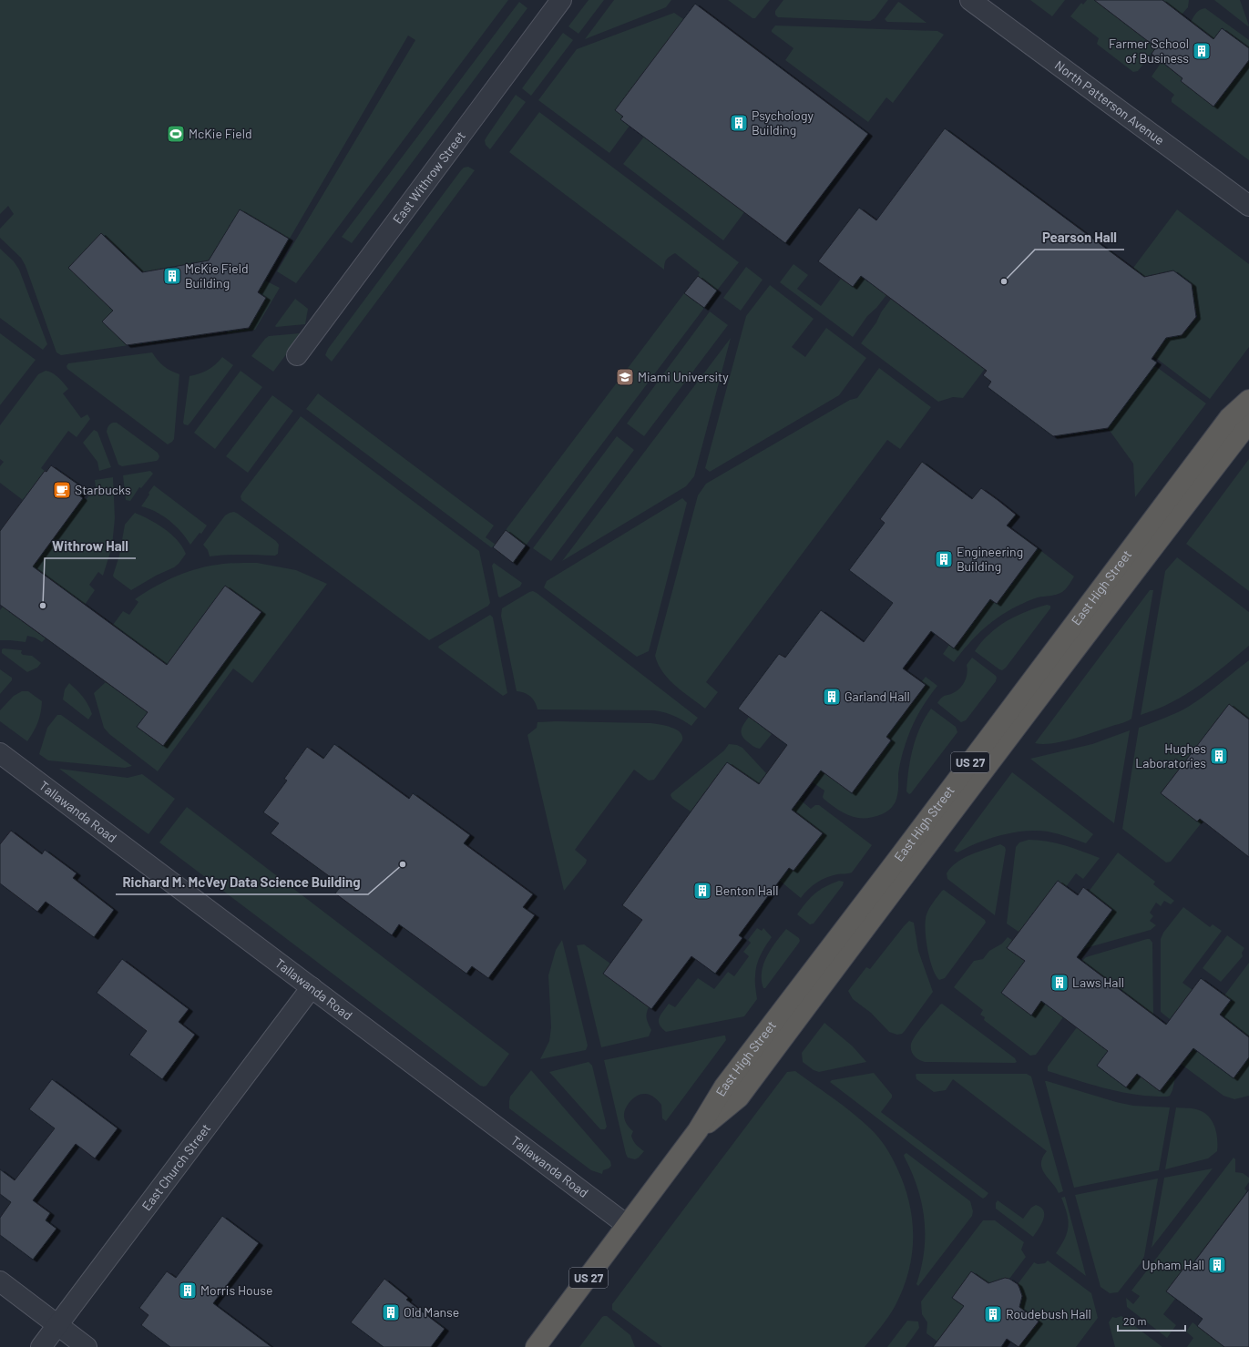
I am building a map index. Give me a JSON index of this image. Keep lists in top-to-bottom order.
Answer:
{
  "streets": {
    "highway": ["East High Street", "US 27"],
    "street": [
      "North Patterson Avenue",
      "East Withrow Street",
      "Tallawanda Road",
      "East Church Street"
    ]
  },
  "crossings": [
    ["East High Street", "Tallawanda Road"],
    ["Tallawanda Road", "East Church Street"]
  ],
  "places": {
    "building": [
      "Farmer School of Business",
      "Psychology Building",
      "McKie Field Building",
      "Engineering Building",
      "Garland Hall",
      "Hughes Laboratories",
      "Benton Hall",
      "Laws Hall",
      "Upham Hall",
      "Morris House",
      "Old Manse",
      "Roudebush Hall"
    ],
    "sports": ["McKie Field"],
    "other": ["Pearson Hall", "Withrow Hall", "Richard M. McVey Data Science Building"],
    "school or university": ["Miami University"],
    "cafe": ["Starbucks"]
  },
  "scale_bar": "20 m"
}
